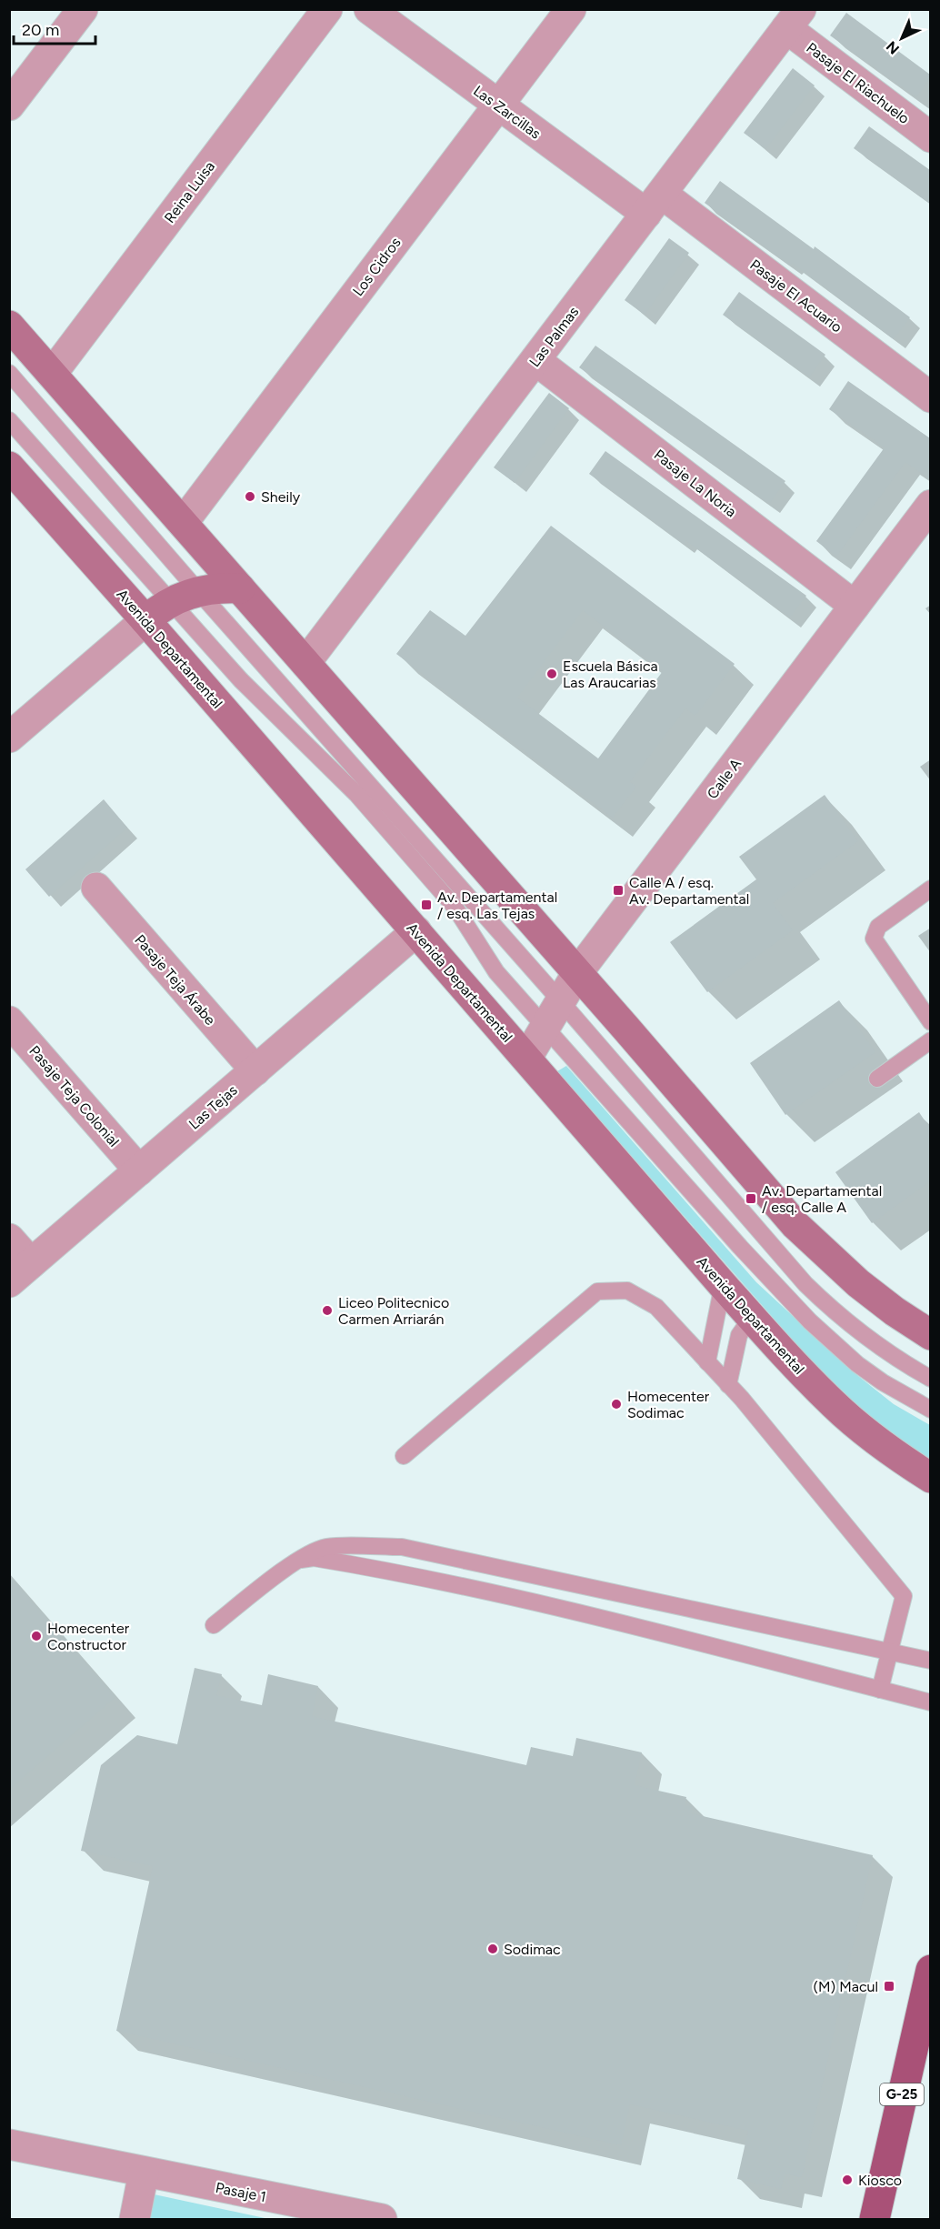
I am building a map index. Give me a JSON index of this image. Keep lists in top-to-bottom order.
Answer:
{
  "streets": {
    "main road": ["Avenida Departamental", "G-25"],
    "street": [
      "Pasaje El Riachuelo",
      "Las Zarcillas",
      "Reina Luisa",
      "Los Cidros",
      "Pasaje El Acuario",
      "Las Palmas",
      "Pasaje La Noria",
      "Calle A",
      "Pasaje Teja Árabe",
      "Pasaje Teja Colonial",
      "Las Tejas",
      "Pasaje 1"
    ]
  },
  "crossings": [
    ["Pasaje El Riachuelo", "Las Palmas"],
    ["Las Zarcillas", "Los Cidros"],
    ["Las Zarcillas", "Pasaje El Acuario"],
    ["Las Zarcillas", "Las Palmas"],
    ["Pasaje El Acuario", "Las Palmas"],
    ["Las Palmas", "Pasaje La Noria"],
    ["Pasaje La Noria", "Calle A"],
    ["Avenida Departamental", "Calle A"],
    ["Avenida Departamental", "Las Tejas"],
    ["Pasaje Teja Árabe", "Las Tejas"],
    ["Pasaje Teja Colonial", "Las Tejas"]
  ],
  "places": {
    "other": [
      "Sheily",
      "Escuela Básica Las Araucarias",
      "Liceo Politecnico Carmen Arriarán",
      "Homecenter Sodimac",
      "Homecenter Constructor",
      "Sodimac",
      "Kiosco"
    ],
    "transit": [
      "Calle A / esq. Av. Departamental",
      "Av. Departamental / esq. Las Tejas",
      "Av. Departamental / esq. Calle A",
      "(M) Macul"
    ]
  },
  "scale_bar": "20 m",
  "north": "bottom left"
}
